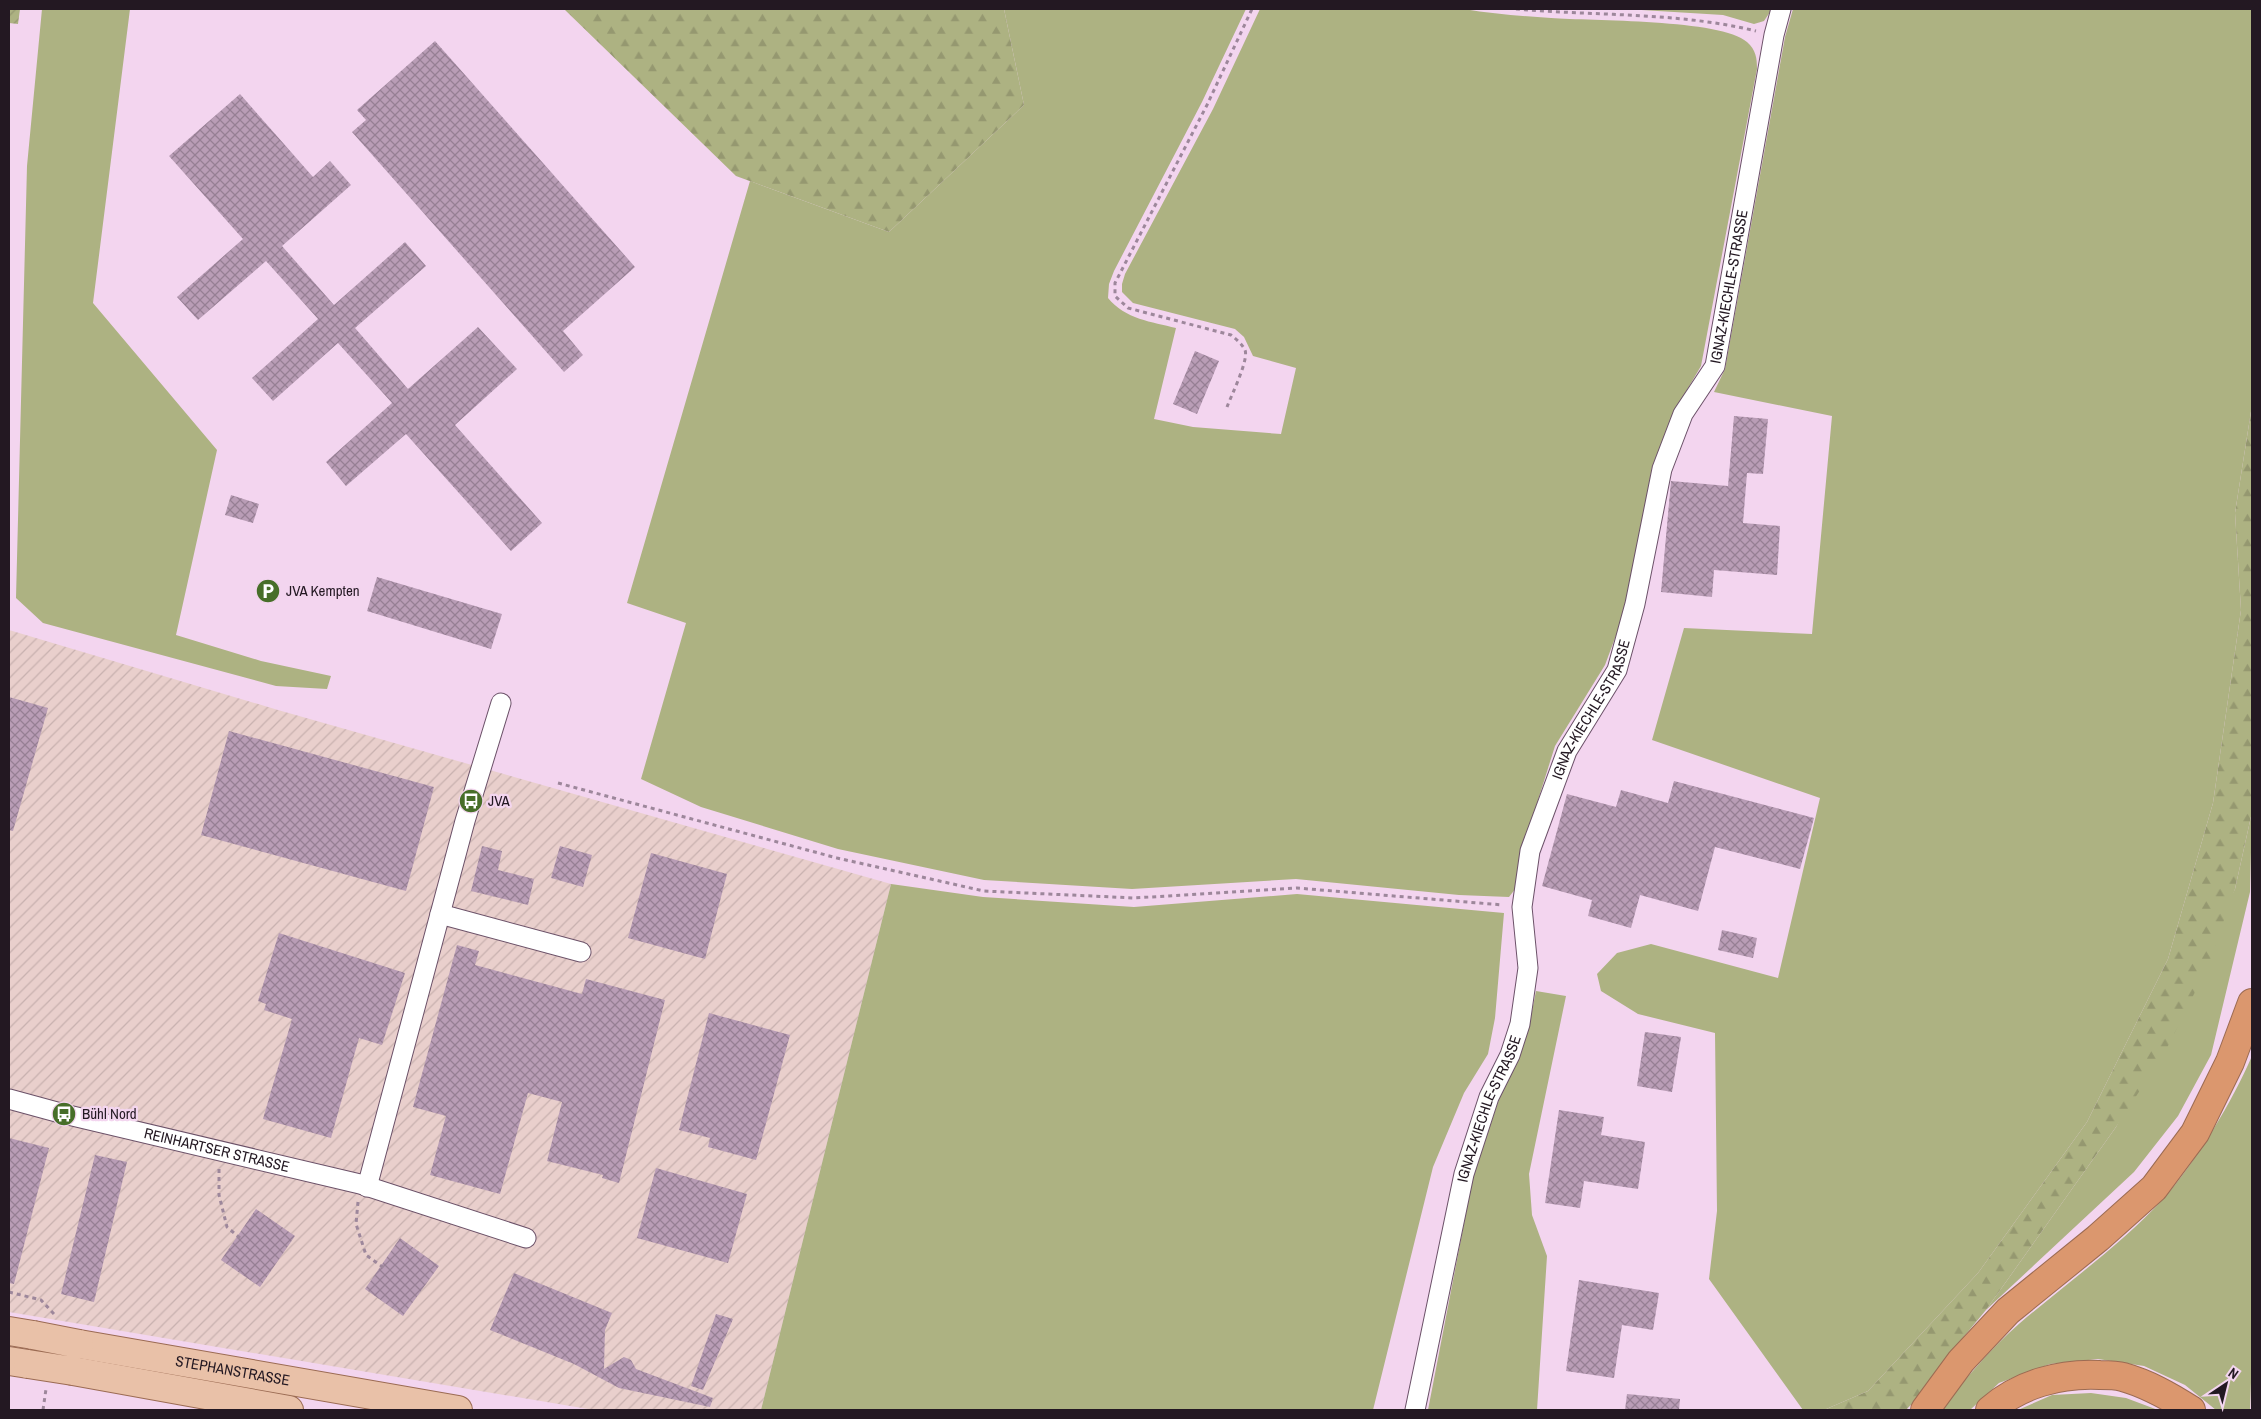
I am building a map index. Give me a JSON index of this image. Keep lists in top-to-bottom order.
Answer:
{
  "streets": {
    "main road": ["STEPHANSTRASSE"],
    "street": ["IGNAZ-KIECHLE-STRASSE", "REINHARTSER STRASSE"]
  },
  "places": {
    "parking": ["JVA Kempten"],
    "bus stop": ["JVA", "Bühl Nord"]
  },
  "north": "top right"
}
